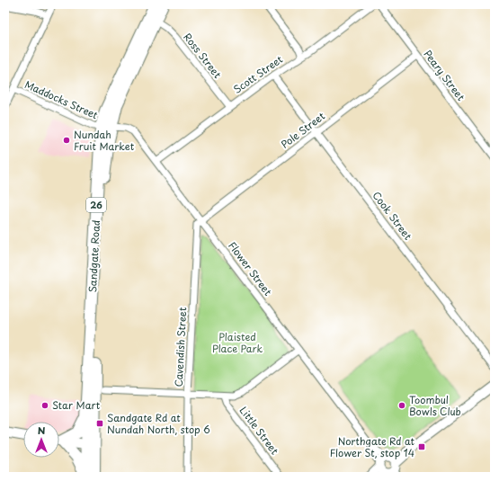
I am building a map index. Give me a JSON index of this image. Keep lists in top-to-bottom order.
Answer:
{
  "streets": {
    "highway": ["26", "Sandgate Road"],
    "street": [
      "Ross Street",
      "Scott Street",
      "Peary Street",
      "Maddocks Street",
      "Pole Street",
      "Cook Street",
      "Flower Street",
      "Cavendish Street",
      "Little Street"
    ]
  },
  "crossings": [
    ["Ross Street", "Scott Street"],
    ["Ross Street", "Sandgate Road"],
    ["Scott Street", "Cook Street"],
    ["Scott Street", "Flower Street"],
    ["Peary Street", "Pole Street"],
    ["Maddocks Street", "Sandgate Road"],
    ["Maddocks Street", "Flower Street"],
    ["Pole Street", "Cook Street"],
    ["Pole Street", "Flower Street"],
    ["Pole Street", "Cavendish Street"],
    ["Sandgate Road", "Flower Street"],
    ["Flower Street", "Cavendish Street"]
  ],
  "parks": ["Plaisted Place Park"],
  "places": {
    "other": ["Nundah Fruit Market", "Star Mart", "Toombul Bowls Club"],
    "transit": ["Sandgate Rd at Nundah North, stop 6", "Northgate Rd at Flower St, stop 14"]
  },
  "north": "top"
}
